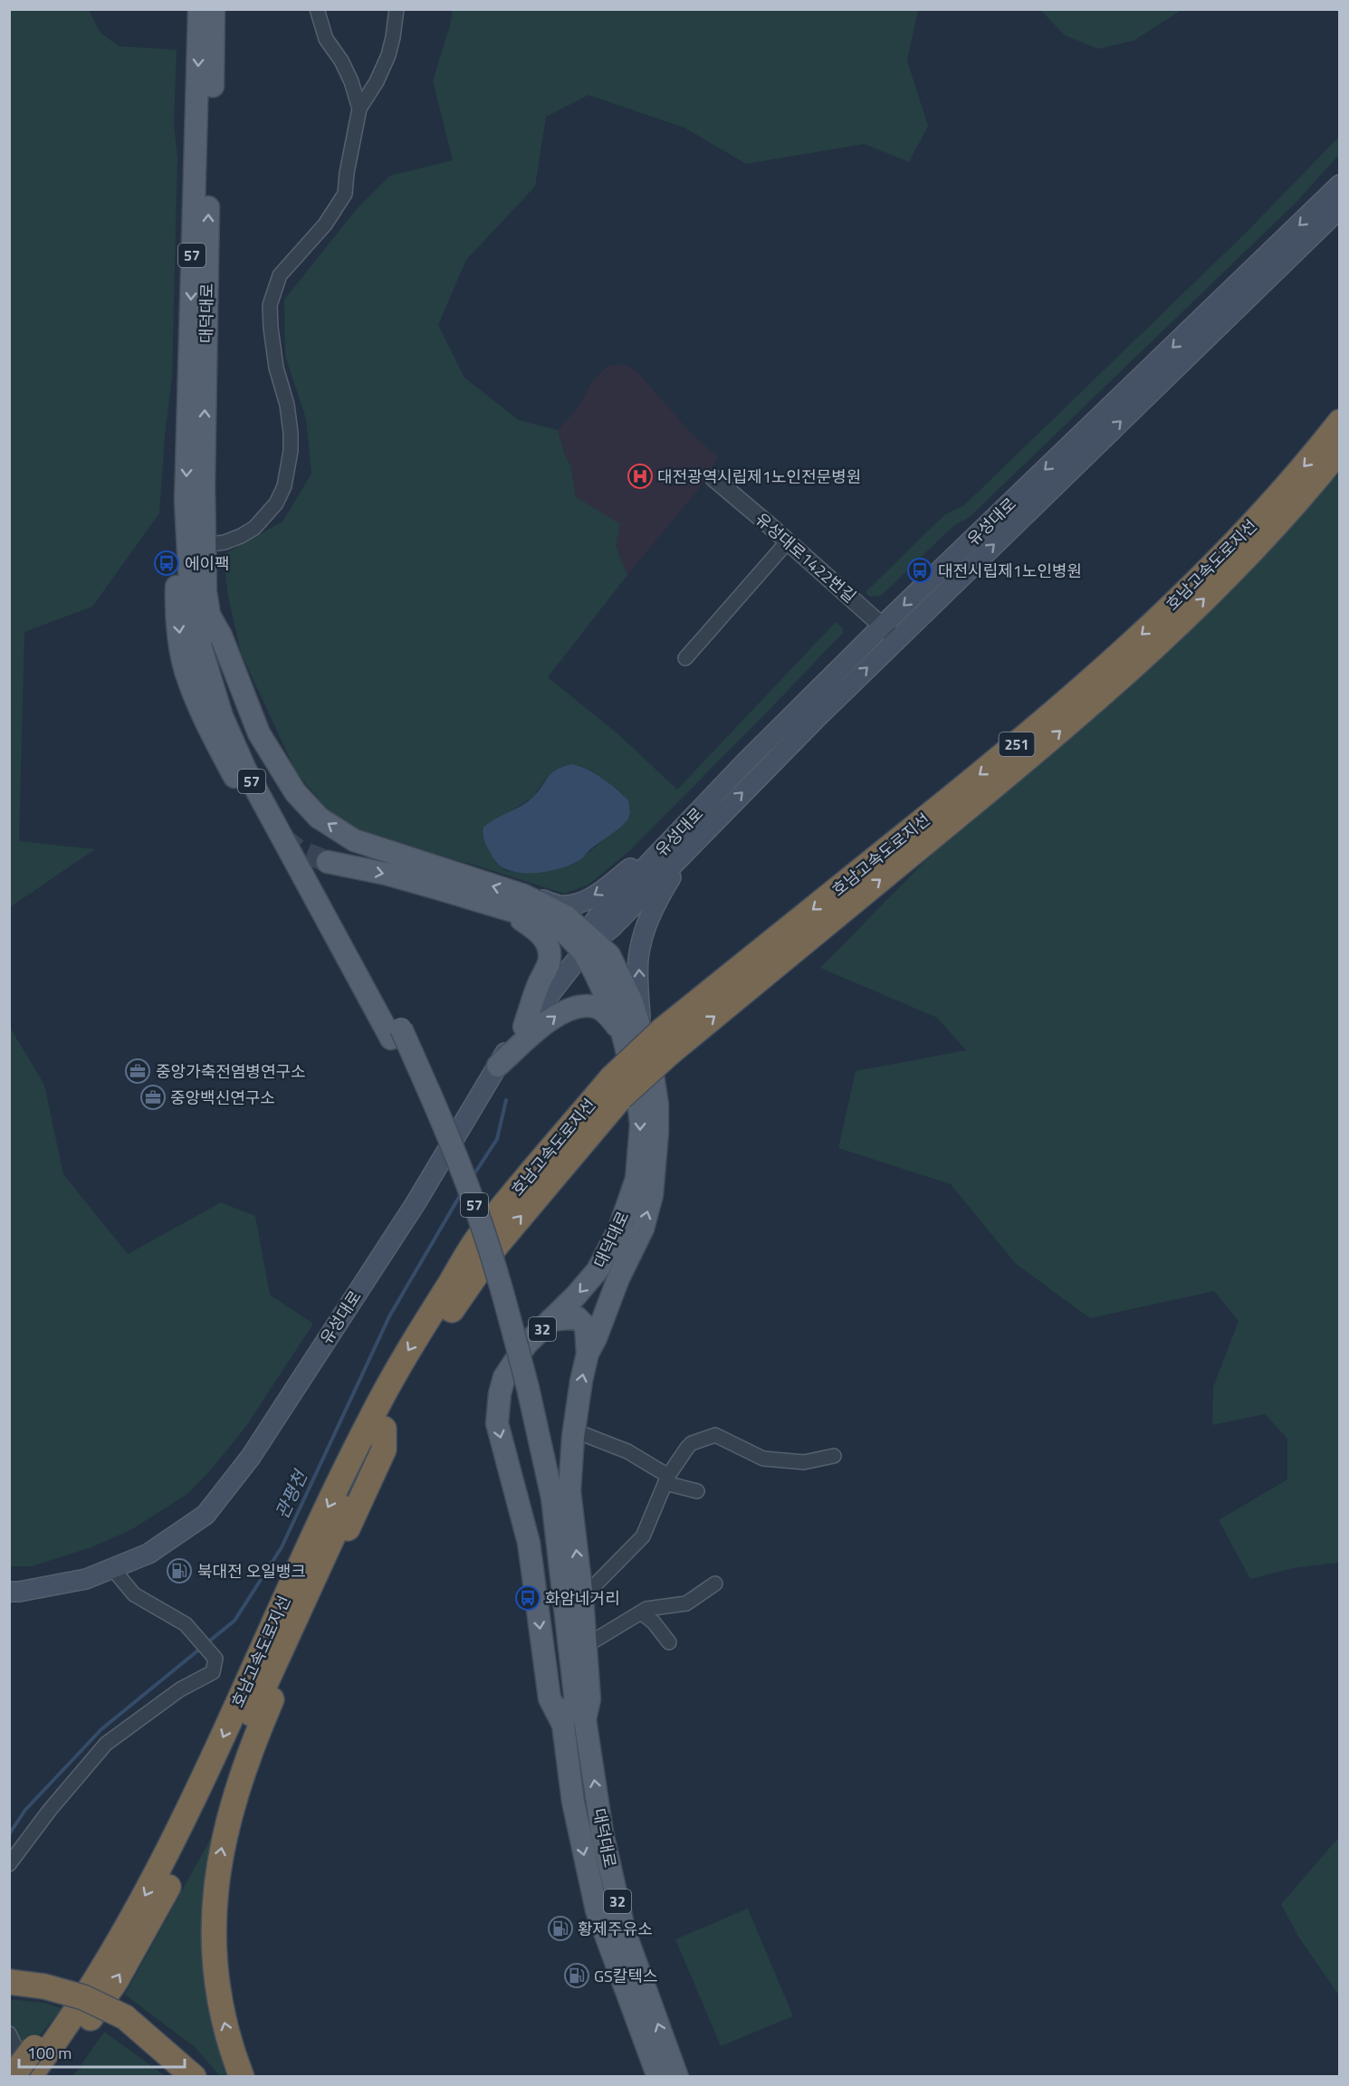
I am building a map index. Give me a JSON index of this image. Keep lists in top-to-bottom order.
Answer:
{
  "streets": {
    "highway": ["호남고속도로지선", "251"],
    "main road": [
      "57",
      "대덕대로",
      "유성대로",
      "32"
    ],
    "street": ["유성대로1422번길"]
  },
  "crossings": [
    ["57", "대덕대로"],
    ["대덕대로", "유성대로"],
    ["대덕대로", "호남고속도로지선"],
    ["대덕대로", "32"],
    ["유성대로", "유성대로1422번길"],
    ["유성대로", "32"],
    ["호남고속도로지선", "32"]
  ],
  "water": ["관평천"],
  "places": {
    "hospital": ["대전광역시립제1노인전문병원"],
    "bus stop": ["에이팩", "대전시립제1노인병원", "화암네거리"],
    "office": ["중앙가축전염병연구소", "중앙백신연구소"],
    "fuel station": ["북대전 오일뱅크", "황제주유소", "GS칼텍스"]
  },
  "scale_bar": "100 m"
}
